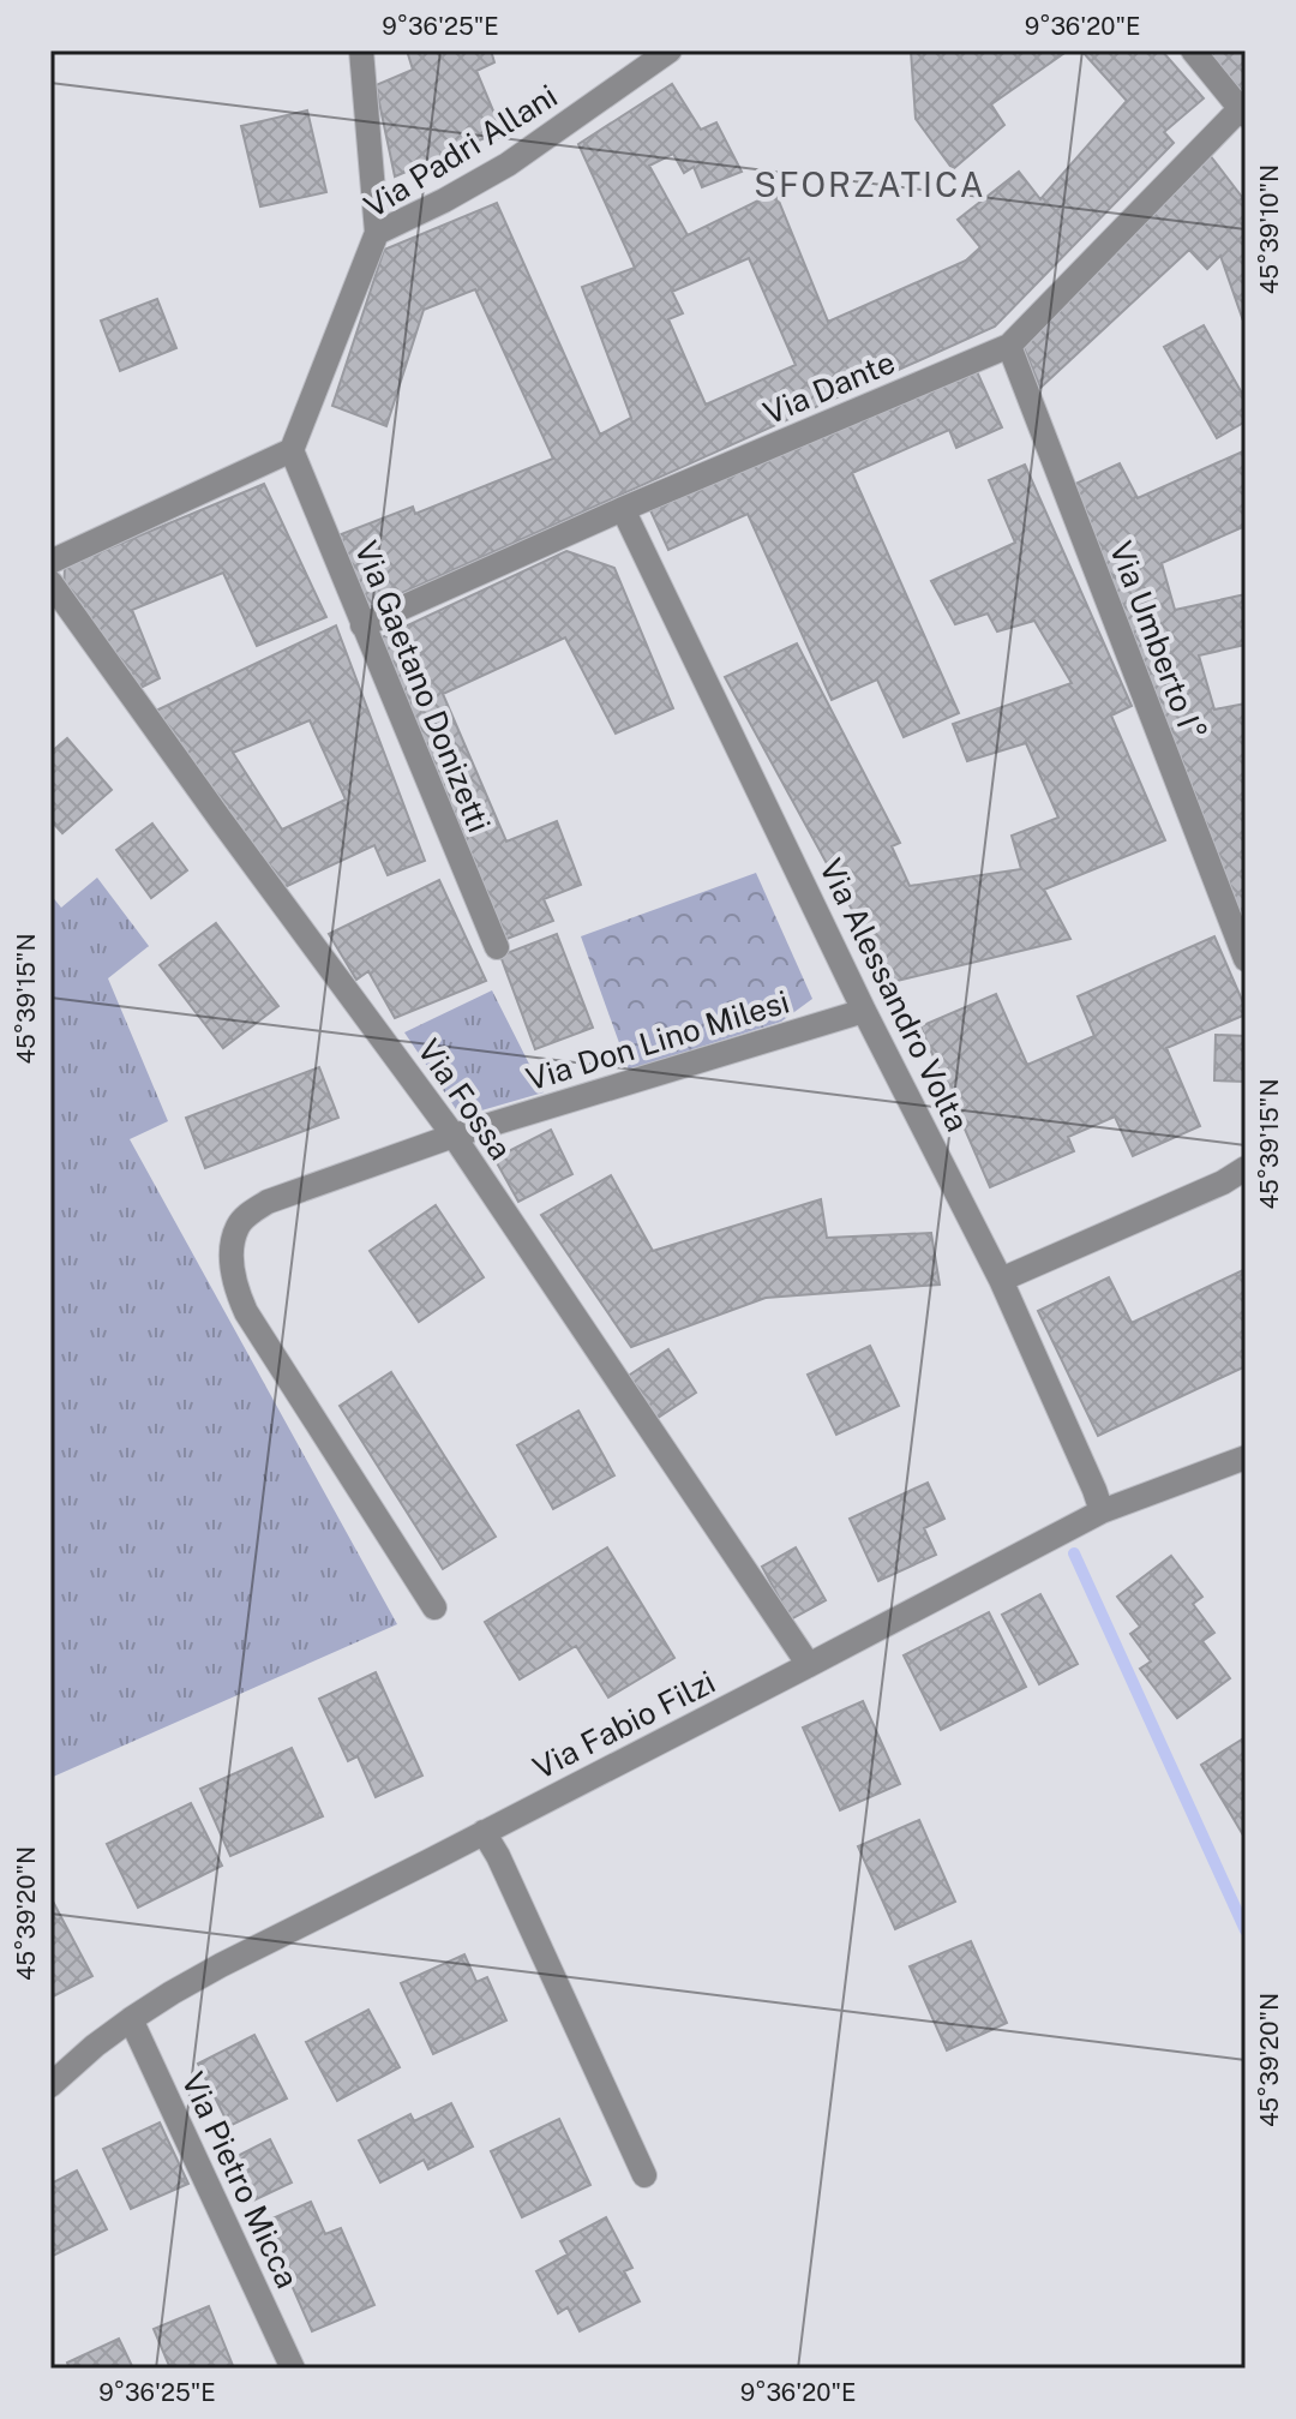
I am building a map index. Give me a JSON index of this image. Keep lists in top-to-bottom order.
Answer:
{
  "streets": {
    "street": [
      "Via Padri Allani",
      "Via Dante",
      "Via Umberto I°",
      "Via Gaetano Donizetti",
      "Via Alessandro Volta",
      "Via Don Lino Milesi",
      "Via Fossa",
      "Via Fabio Filzi",
      "Via Pietro Micca"
    ]
  },
  "crossings": [
    ["Via Padri Allani", "Via Gaetano Donizetti"],
    ["Via Dante", "Via Umberto I°"],
    ["Via Dante", "Via Gaetano Donizetti"],
    ["Via Dante", "Via Alessandro Volta"],
    ["Via Alessandro Volta", "Via Don Lino Milesi"],
    ["Via Alessandro Volta", "Via Fabio Filzi"],
    ["Via Don Lino Milesi", "Via Fossa"],
    ["Via Fossa", "Via Fabio Filzi"],
    ["Via Fabio Filzi", "Via Pietro Micca"]
  ],
  "districts": ["SFORZATICA"],
  "coordinates": [
    "9°36'25\"E",
    "9°36'20\"E",
    "45°39'10\"N",
    "45°39'15\"N",
    "45°39'20\"N"
  ]
}
